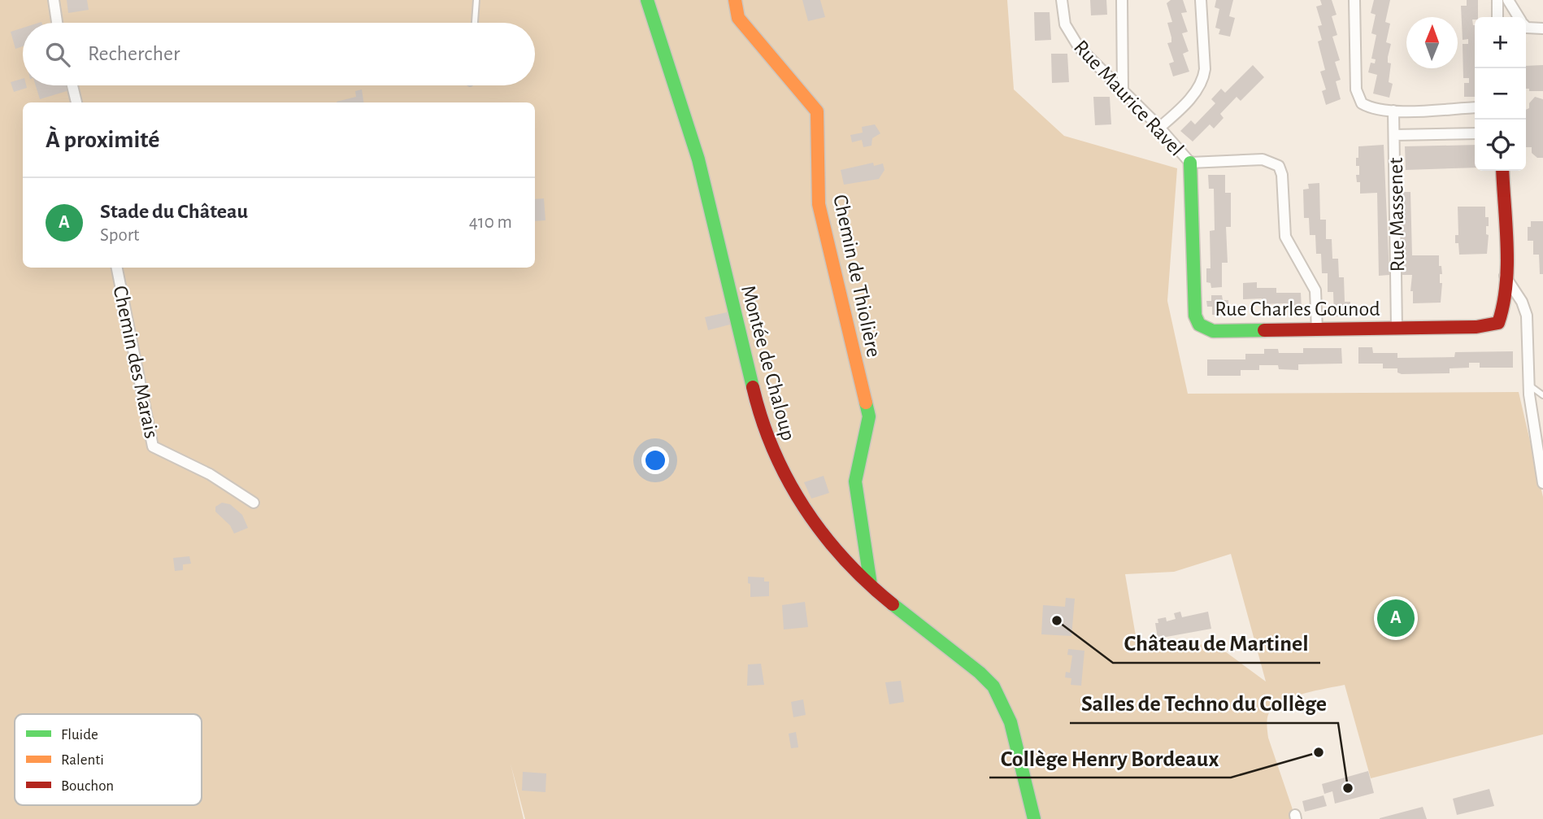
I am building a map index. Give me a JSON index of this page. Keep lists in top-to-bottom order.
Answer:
{
  "streets": {
    "street": [
      "Rue Maurice Ravel",
      "Rue Massenet",
      "Chemin de Thiolière",
      "Rue Charles Gounod",
      "Chemin des Marais",
      "Montée de Chaloup"
    ]
  },
  "crossings": [
    ["Rue Maurice Ravel", "Rue Charles Gounod"],
    ["Rue Massenet", "Rue Charles Gounod"],
    ["Chemin de Thiolière", "Montée de Chaloup"]
  ],
  "places": ["Château de Martinel", "Collège Henry Bordeaux", "Salles de Techno du Collège"],
  "legend": ["Fluide", "Ralenti", "Bouchon"],
  "north": "top",
  "page": {
    "map_buttons": ["+", "−"],
    "search": "Rechercher",
    "heading": "À proximité",
    "list": [
      {
        "mark": "A",
        "name": "Stade du Château",
        "note": "Sport",
        "value": "410 m"
      }
    ],
    "pins": "A"
  }
}
